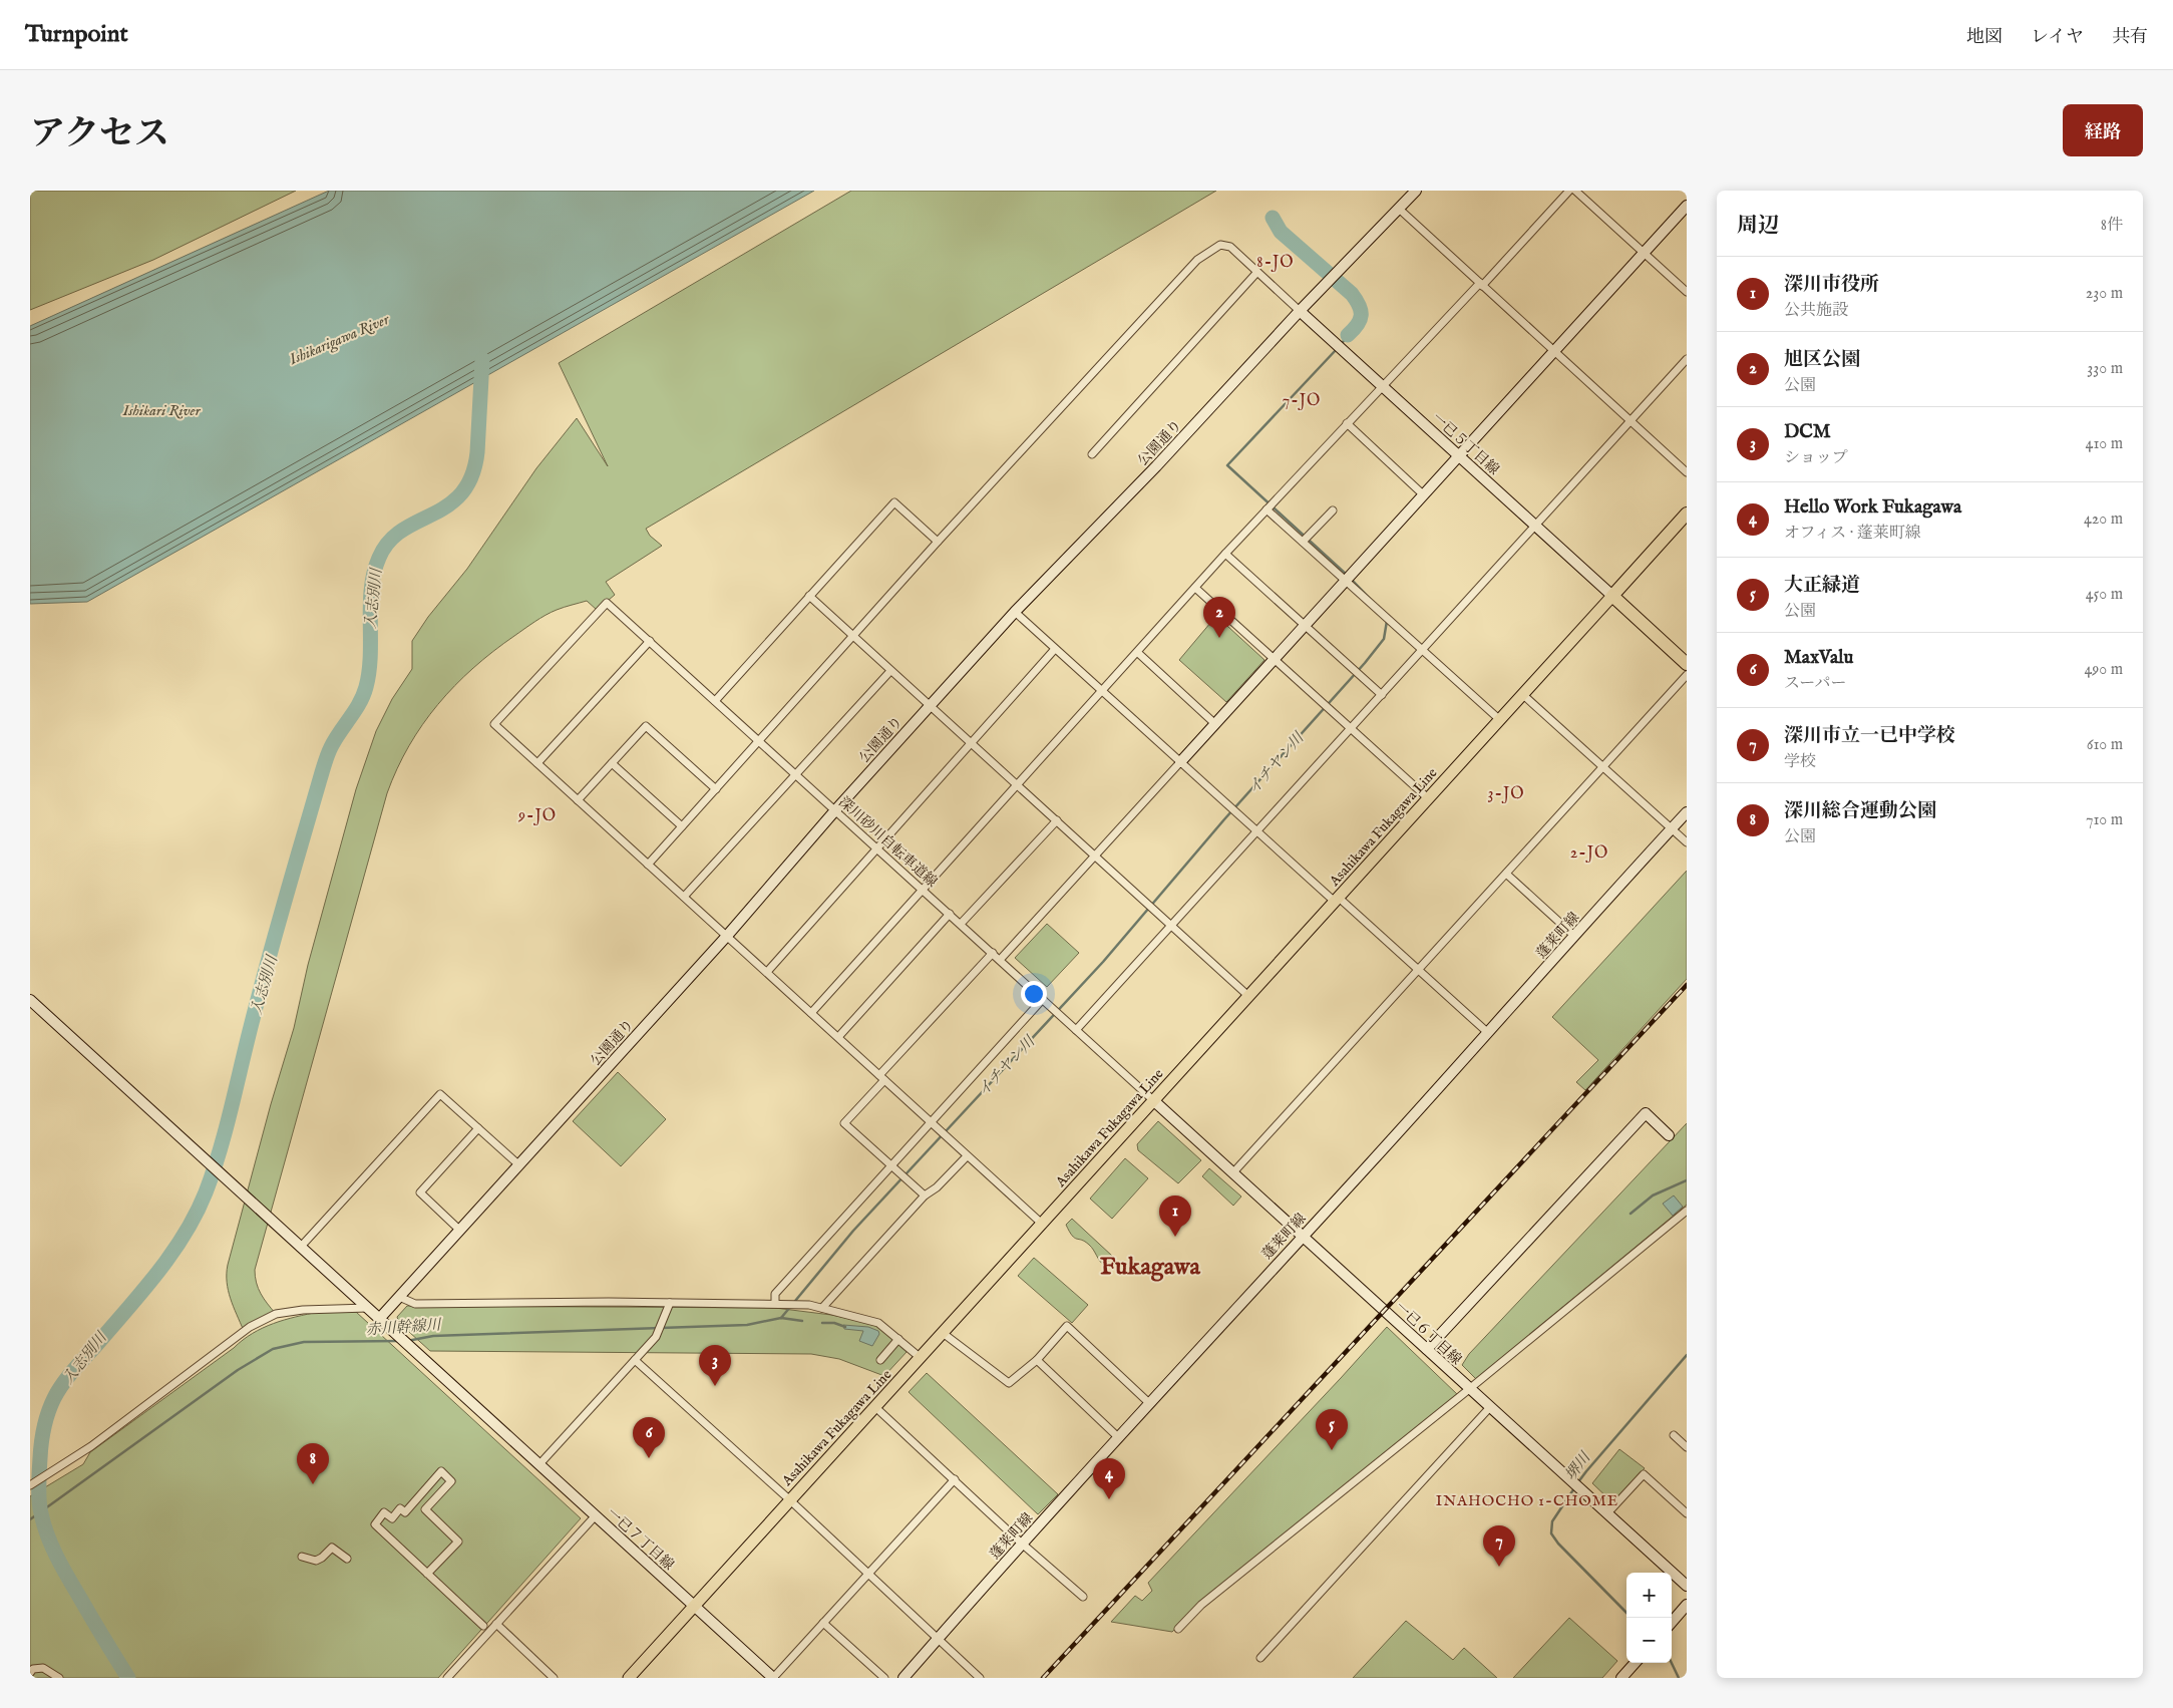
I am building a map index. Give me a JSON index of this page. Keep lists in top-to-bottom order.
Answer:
{
  "streets": {
    "main road": ["Asahikawa Fukagawa Line"],
    "street": [
      "公園通り",
      "一已５丁目線",
      "深川砂川自転車道線",
      "蓬莱町線",
      "一已６丁目線",
      "一已７丁目線"
    ]
  },
  "crossings": [
    ["公園通り", "一已５丁目線"],
    ["公園通り", "深川砂川自転車道線"],
    ["公園通り", "一已７丁目線"],
    ["一已５丁目線", "Asahikawa Fukagawa Line"],
    ["Asahikawa Fukagawa Line", "深川砂川自転車道線"],
    ["Asahikawa Fukagawa Line", "一已６丁目線"],
    ["Asahikawa Fukagawa Line", "一已７丁目線"],
    ["深川砂川自転車道線", "一已６丁目線"],
    ["蓬莱町線", "一已６丁目線"]
  ],
  "districts": [
    "8-JO",
    "7-JO",
    "3-JO",
    "9-JO",
    "2-JO",
    "Fukagawa",
    "INAHOCHO 1-CHOME"
  ],
  "water": [
    "Ishikarigawa River",
    "Ishikari River",
    "入志別川",
    "イチヤン川",
    "赤川幹線川",
    "堺川"
  ],
  "page": {
    "header": "Turnpoint",
    "nav": ["地図", "レイヤ", "共有"],
    "title": "アクセス",
    "buttons": "経路",
    "heading": ["周辺", "8件"],
    "list": [
      {
        "mark": "1",
        "name": "深川市役所",
        "note": "公共施設",
        "value": "230 m"
      },
      {
        "mark": "2",
        "name": "旭区公園",
        "note": "公園",
        "value": "330 m"
      },
      {
        "mark": "3",
        "name": "DCM",
        "note": "ショップ",
        "value": "410 m"
      },
      {
        "mark": "4",
        "name": "Hello Work Fukagawa",
        "note": "オフィス · 蓬莱町線",
        "value": "420 m"
      },
      {
        "mark": "5",
        "name": "大正緑道",
        "note": "公園",
        "value": "450 m"
      },
      {
        "mark": "6",
        "name": "MaxValu",
        "note": "スーパー",
        "value": "490 m"
      },
      {
        "mark": "7",
        "name": "深川市立一已中学校",
        "note": "学校",
        "value": "610 m"
      },
      {
        "mark": "8",
        "name": "深川総合運動公園",
        "note": "公園",
        "value": "710 m"
      }
    ],
    "pins": [
      "2",
      "1",
      "3",
      "5",
      "6",
      "8",
      "4",
      "7"
    ],
    "map_buttons": ["+", "−"]
  }
}
